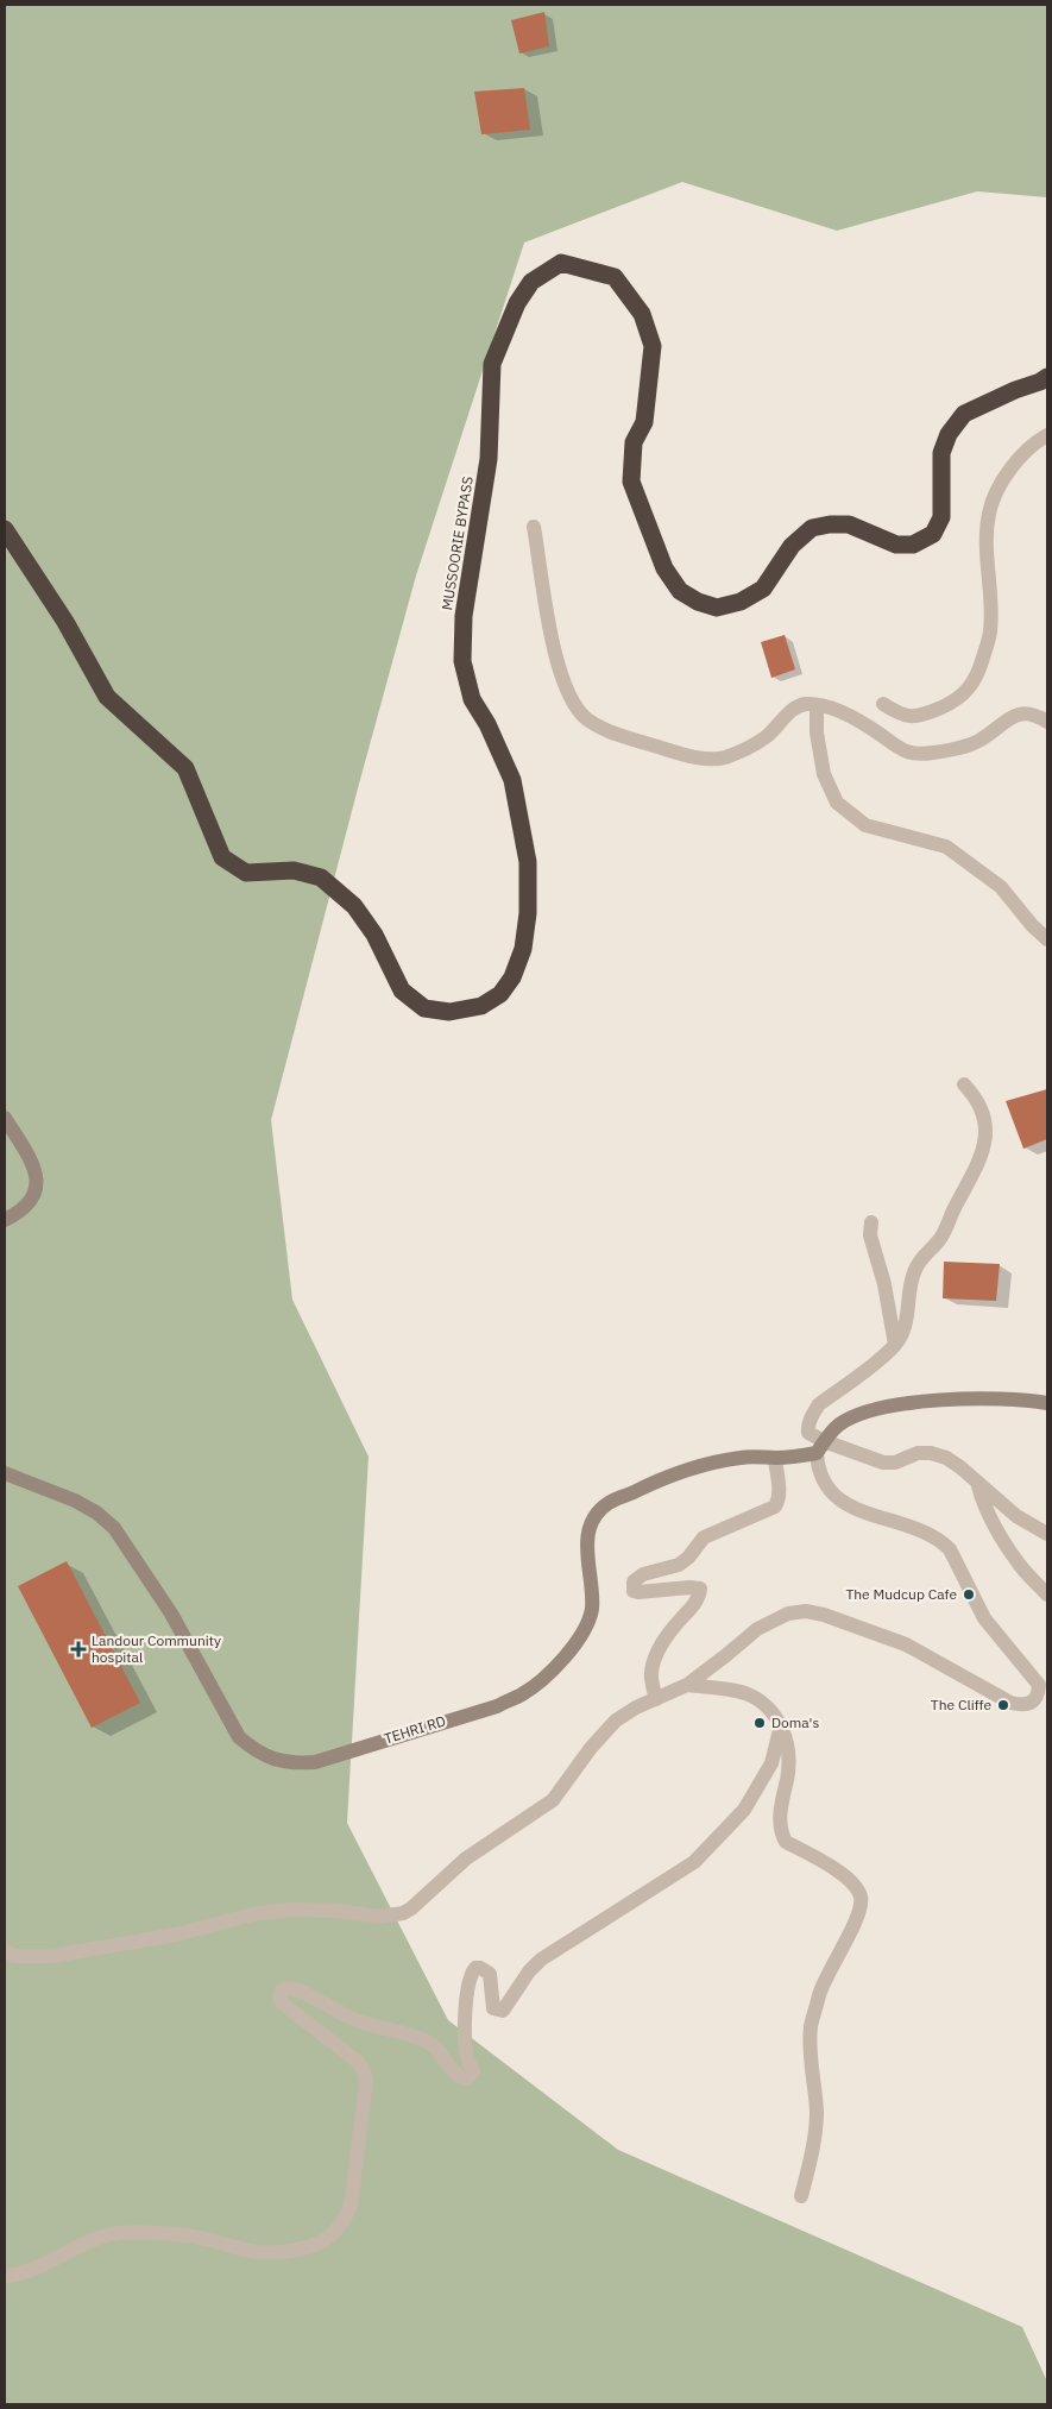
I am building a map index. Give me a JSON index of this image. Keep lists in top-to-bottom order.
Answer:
{
  "streets": {
    "highway": ["MUSSOORIE BYPASS"],
    "street": ["TEHRI RD"]
  },
  "places": {
    "other": ["The Mudcup Cafe", "The Cliffe", "Doma's"],
    "health": ["Landour Community hospital"]
  }
}
